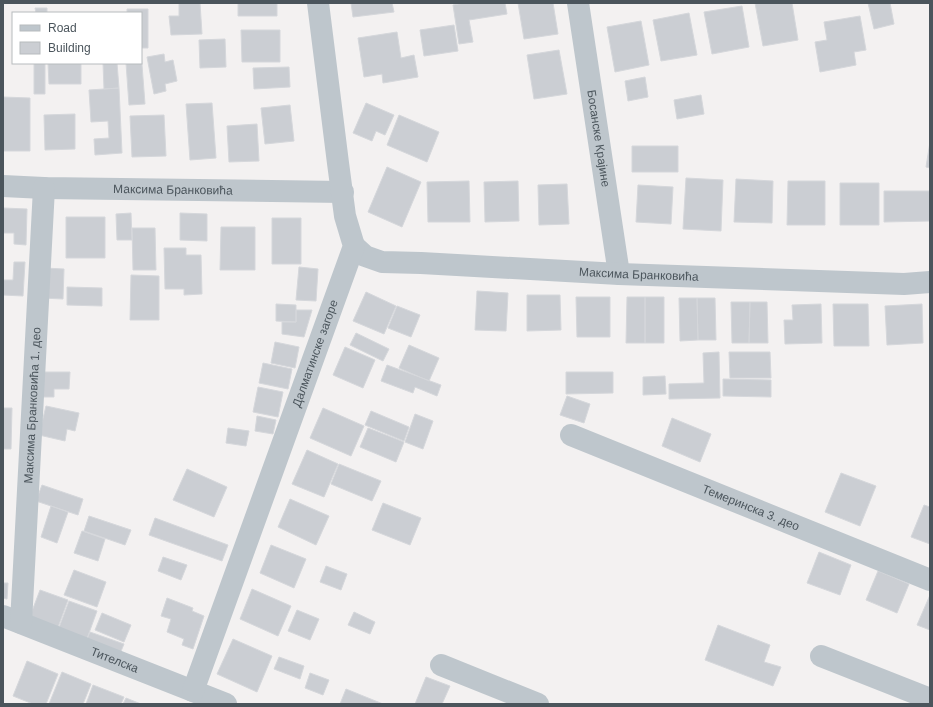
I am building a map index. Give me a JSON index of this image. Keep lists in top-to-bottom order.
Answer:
{
  "streets": {
    "street": [
      "Босанске Крајине",
      "Максима Бранковића",
      "Далматинске загоре",
      "Максима Бранковића 1. део",
      "Темеринска 3. део",
      "Тителска"
    ]
  },
  "crossings": [
    ["Босанске Крајине", "Максима Бранковића"],
    ["Максима Бранковића", "Далматинске загоре"],
    ["Максима Бранковића", "Максима Бранковића 1. део"],
    ["Далматинске загоре", "Тителска"],
    ["Максима Бранковића 1. део", "Тителска"]
  ],
  "legend": ["Road", "Building"]
}
